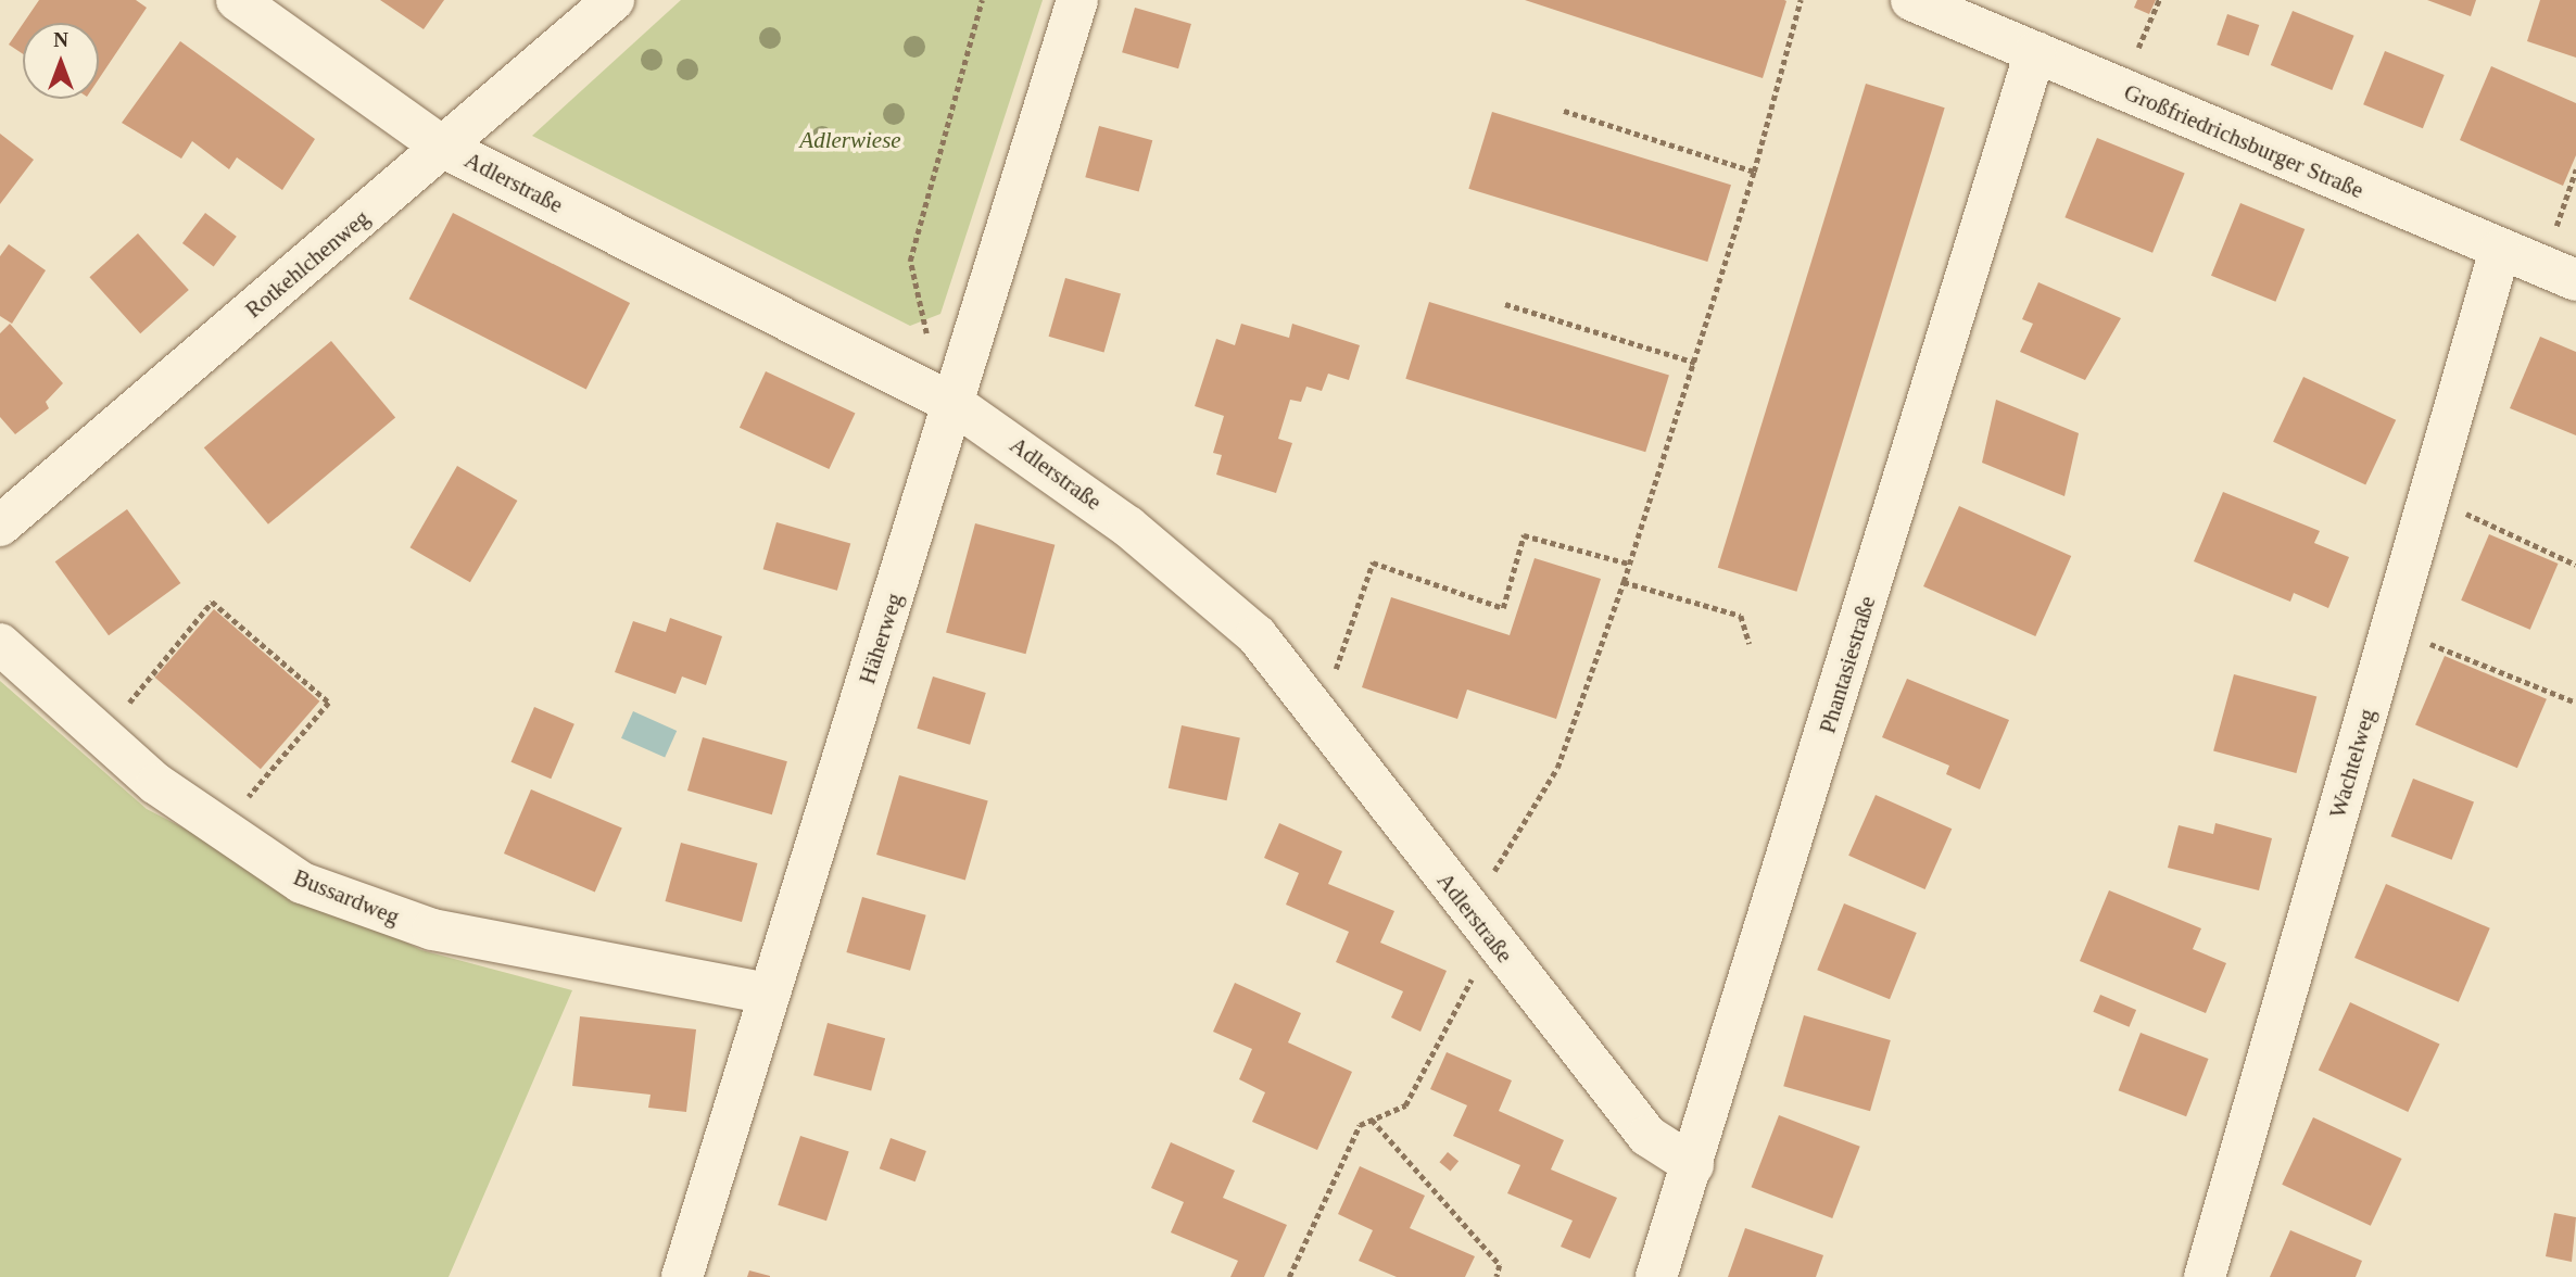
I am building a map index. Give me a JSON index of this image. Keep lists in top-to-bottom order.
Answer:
{
  "streets": {
    "street": [
      "Großfriedrichsburger Straße",
      "Adlerstraße",
      "Rotkehlchenweg",
      "Häherweg",
      "Phantasiestraße",
      "Wachtelweg",
      "Bussardweg"
    ]
  },
  "crossings": [
    ["Großfriedrichsburger Straße", "Phantasiestraße"],
    ["Großfriedrichsburger Straße", "Wachtelweg"],
    ["Adlerstraße", "Rotkehlchenweg"],
    ["Adlerstraße", "Häherweg"],
    ["Adlerstraße", "Phantasiestraße"],
    ["Häherweg", "Bussardweg"]
  ],
  "parks": ["Adlerwiese"],
  "north": "top"
}
